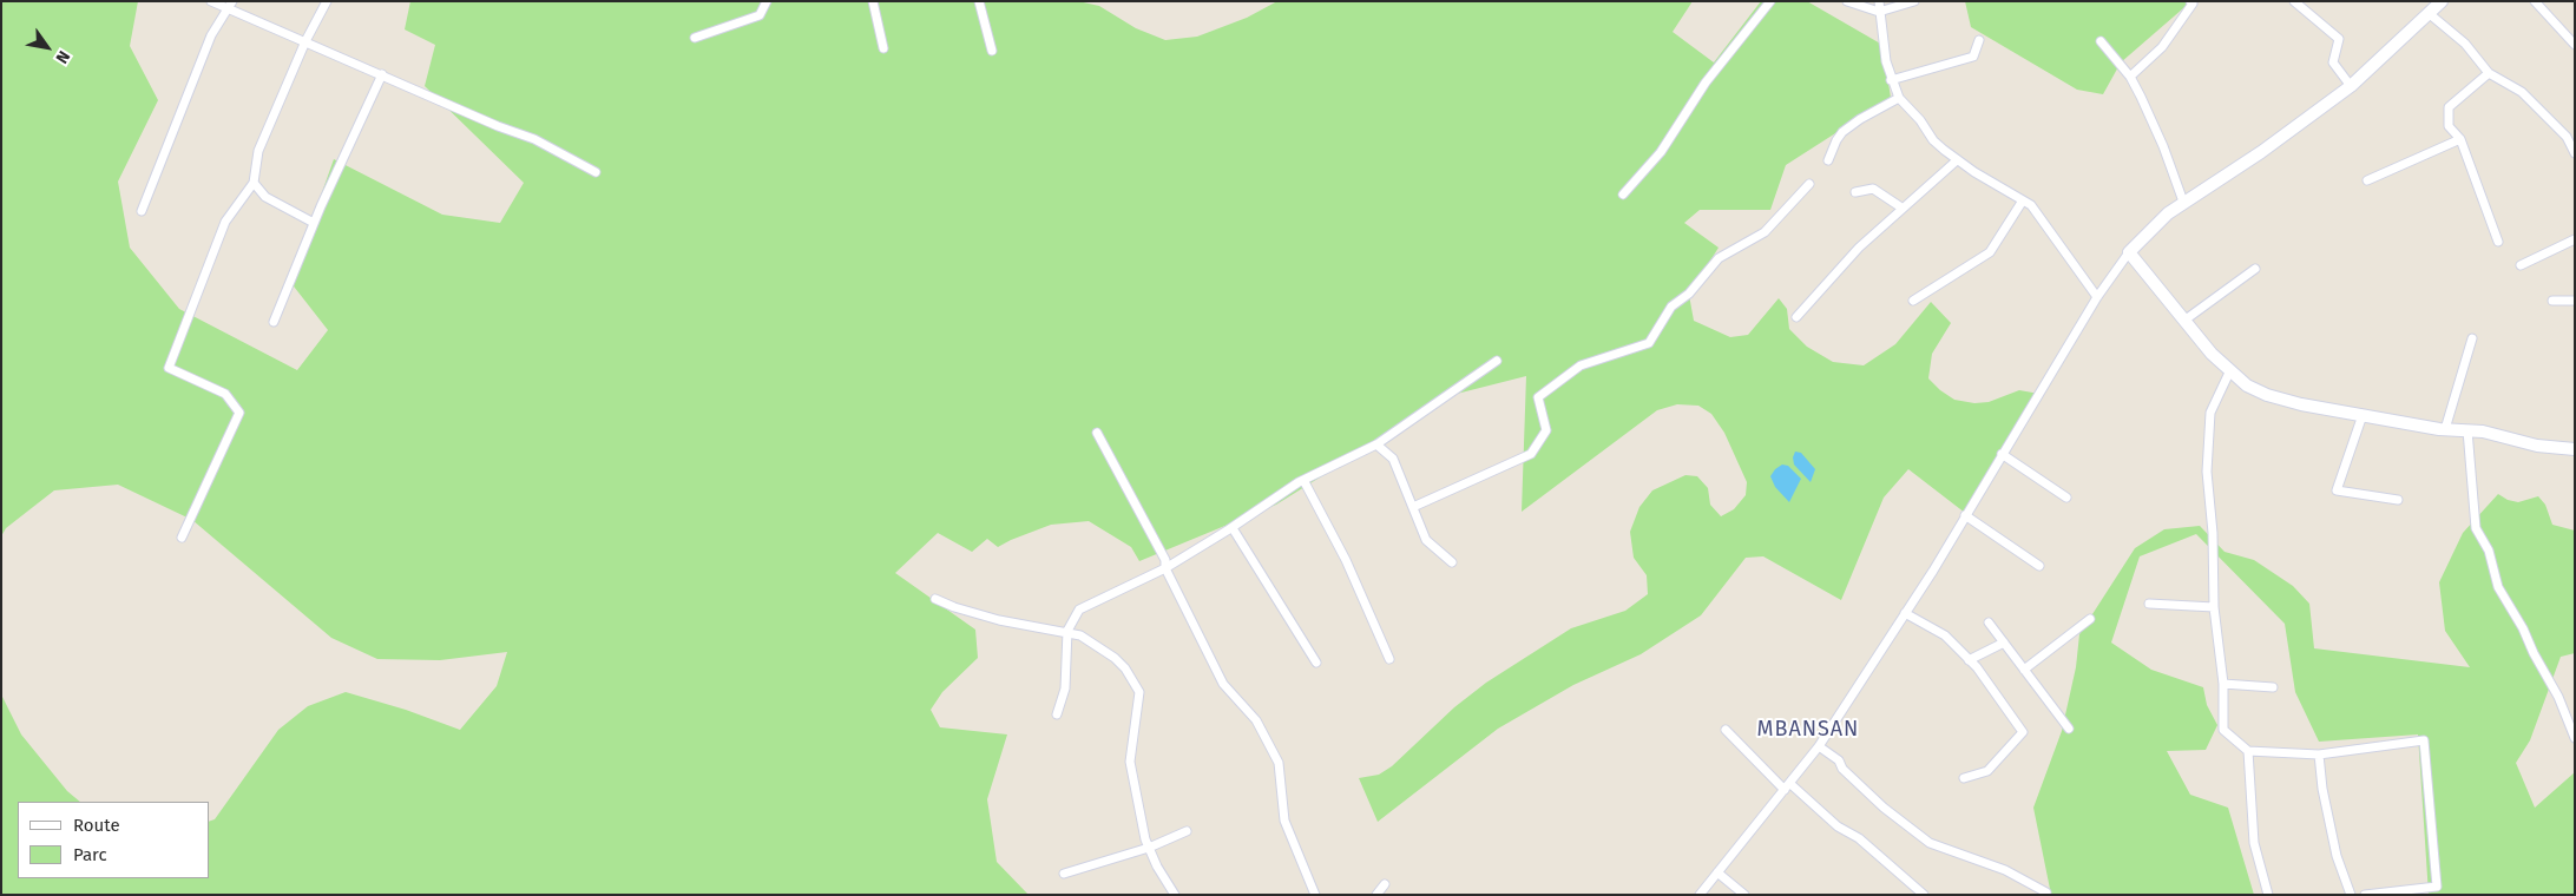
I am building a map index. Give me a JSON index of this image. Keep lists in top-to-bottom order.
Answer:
{
  "districts": ["MBANSAN"],
  "legend": ["Route", "Parc"],
  "north": "bottom right"
}
